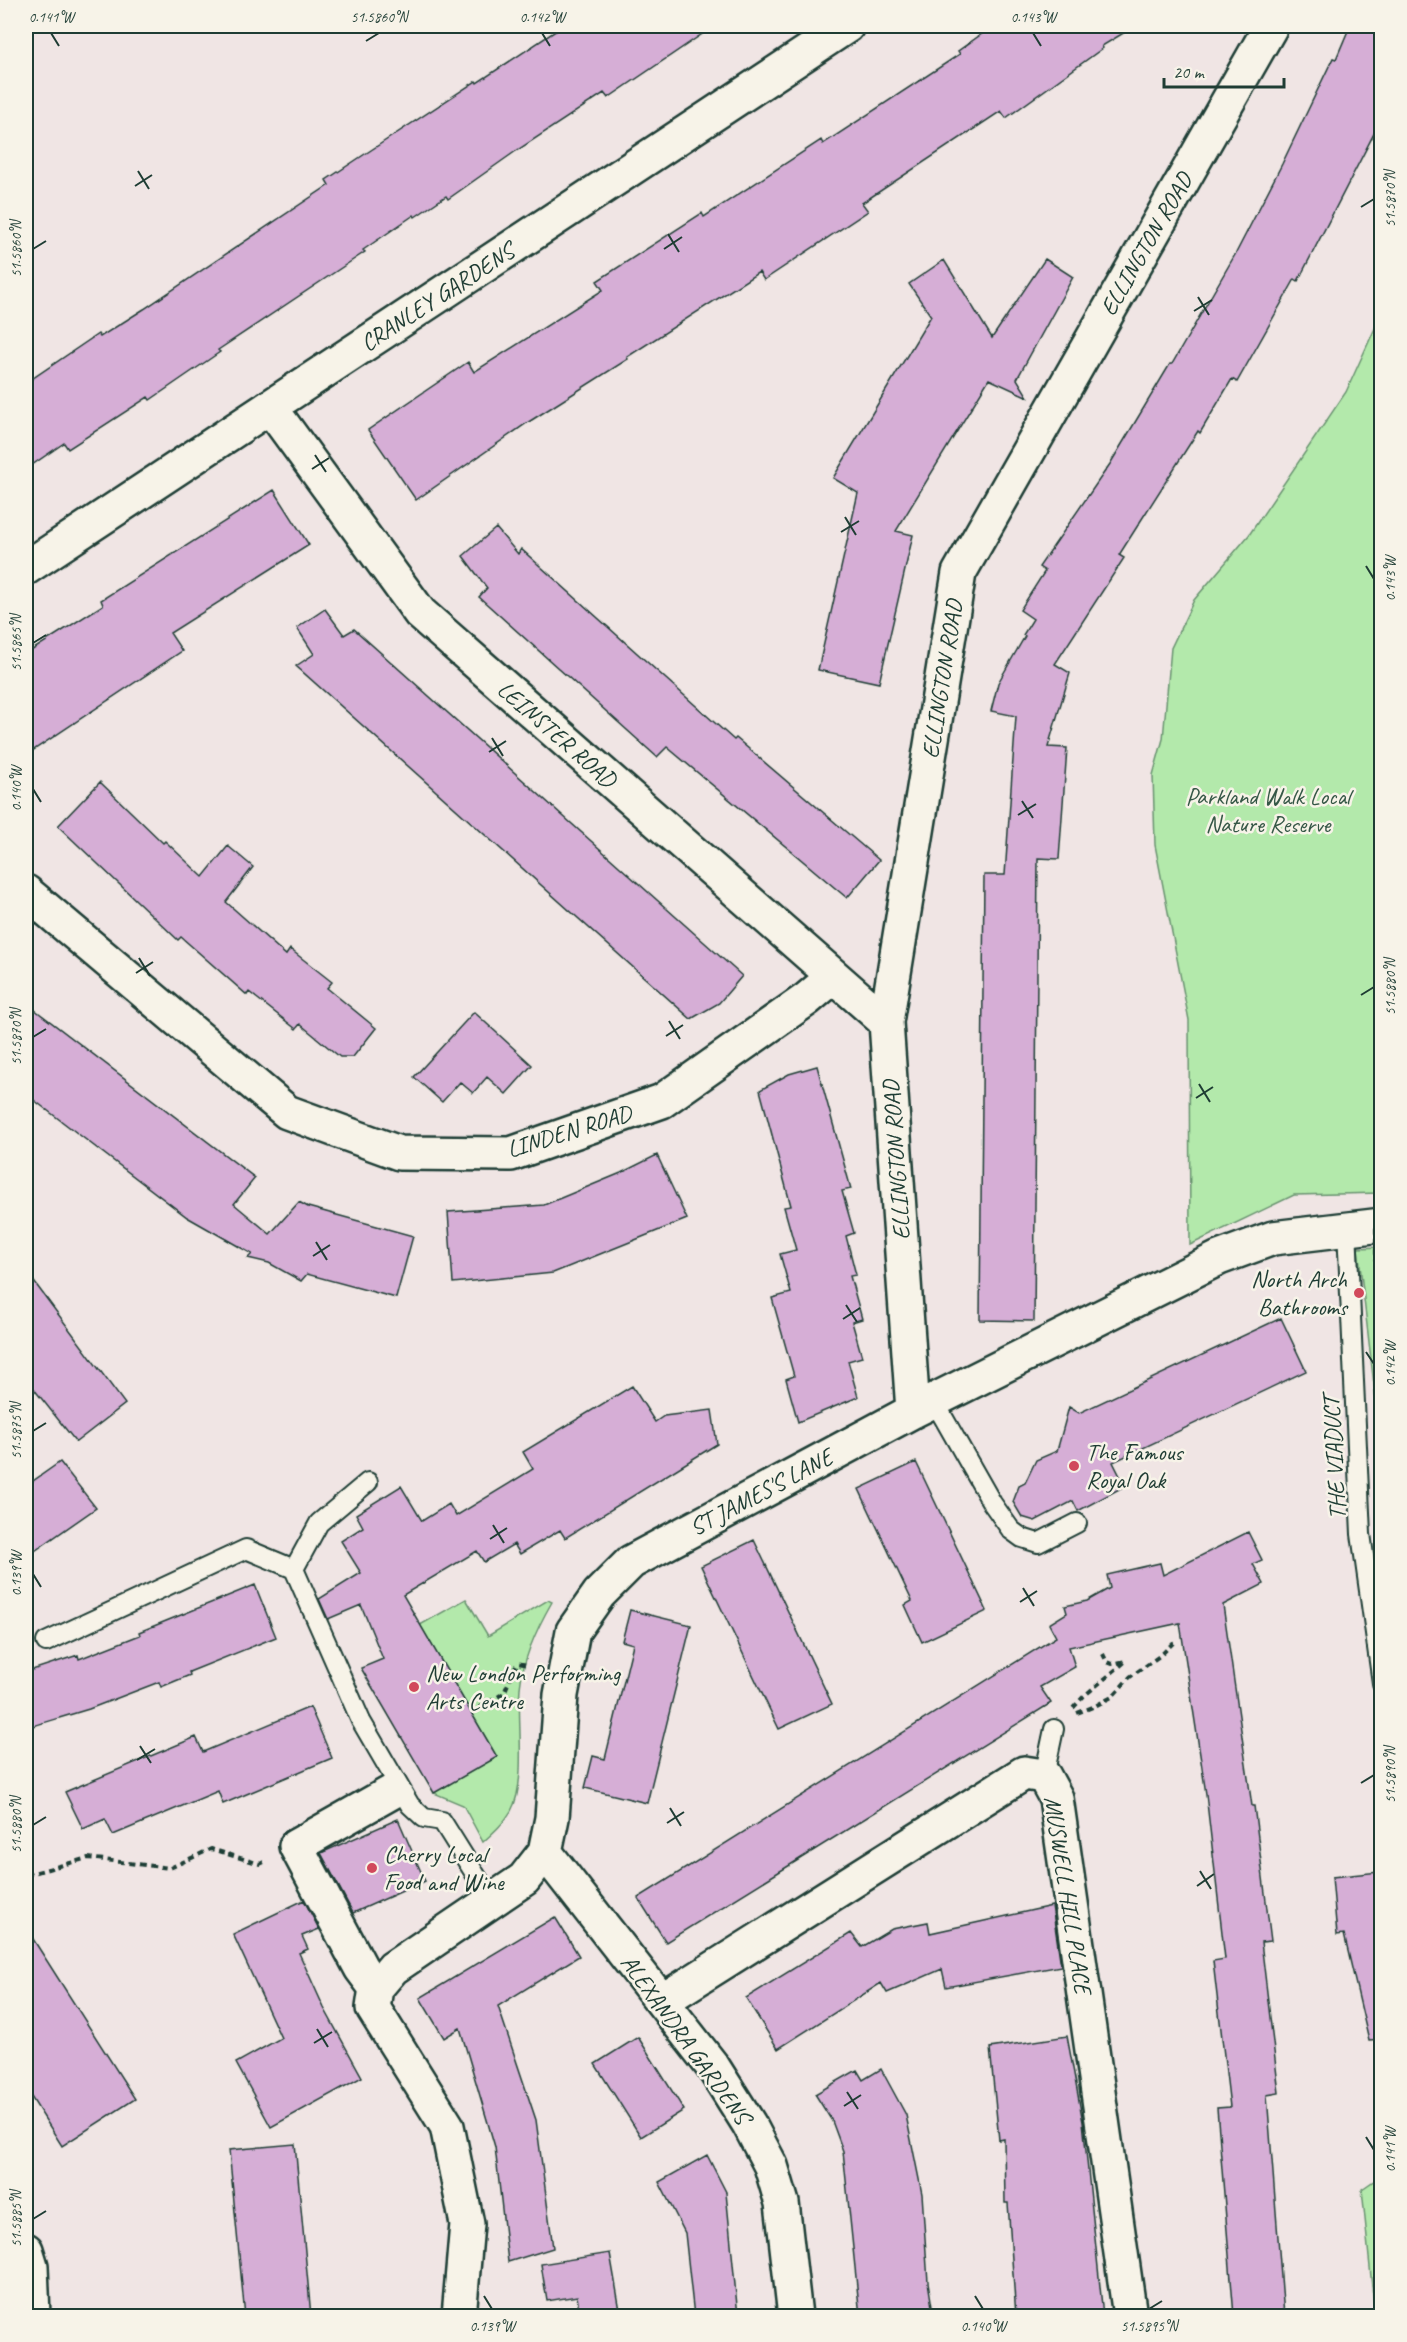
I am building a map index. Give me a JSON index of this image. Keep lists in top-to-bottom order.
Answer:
{
  "streets": {
    "street": [
      "ELLINGTON ROAD",
      "CRANLEY GARDENS",
      "LEINSTER ROAD",
      "LINDEN ROAD",
      "ST JAMES'S LANE",
      "MUSWELL HILL PLACE",
      "ALEXANDRA GARDENS"
    ],
    "lane": ["THE VIADUCT"]
  },
  "crossings": [
    ["ELLINGTON ROAD", "LEINSTER ROAD"],
    ["ELLINGTON ROAD", "ST JAMES'S LANE"],
    ["CRANLEY GARDENS", "LEINSTER ROAD"],
    ["LEINSTER ROAD", "LINDEN ROAD"],
    ["THE VIADUCT", "ST JAMES'S LANE"],
    ["ST JAMES'S LANE", "ALEXANDRA GARDENS"],
    ["MUSWELL HILL PLACE", "ALEXANDRA GARDENS"]
  ],
  "parks": ["Parkland Walk Local Nature Reserve"],
  "places": [
    "North Arch Bathrooms",
    "The Famous Royal Oak",
    "New London Performing Arts Centre",
    "Cherry Local Food and Wine"
  ],
  "scale_bar": "20 m",
  "coordinates": [
    "0.141°W",
    "51.5860°N",
    "0.142°W",
    "0.143°W",
    "51.5870°N",
    "51.5865°N",
    "0.140°W",
    "51.5880°N",
    "51.5875°N",
    "0.139°W",
    "51.5890°N",
    "51.5885°N",
    "51.5895°N"
  ]
}
